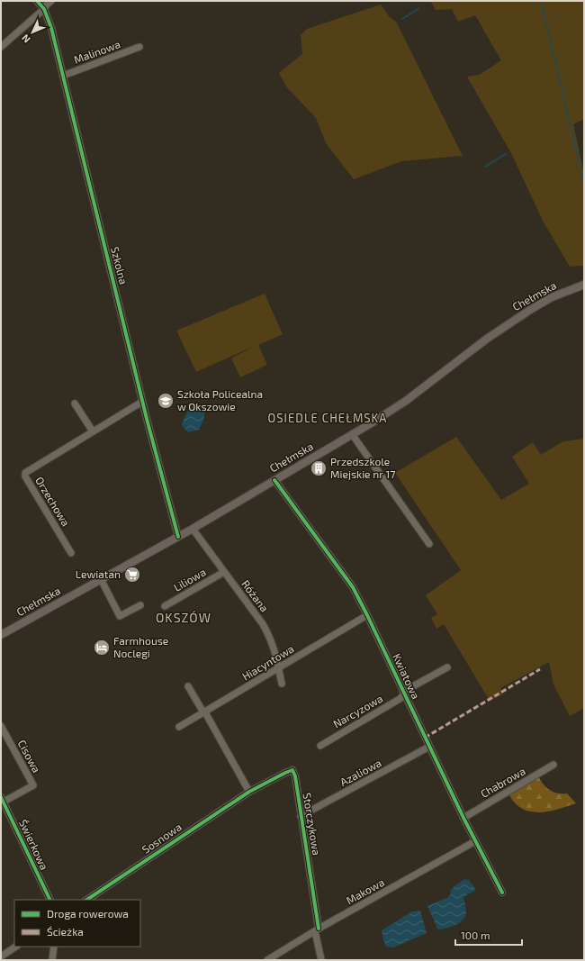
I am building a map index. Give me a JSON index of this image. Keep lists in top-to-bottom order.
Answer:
{
  "streets": {
    "main road": ["Chełmska"],
    "street": [
      "Malinowa",
      "Szkolna",
      "Orzechowa",
      "Liliowa",
      "Różana",
      "Hiacyntowa",
      "Kwiatowa",
      "Narcyzowa",
      "Cisowa",
      "Azaliowa",
      "Chabrowa",
      "Storczykowa",
      "Sosnowa",
      "Świerkowa",
      "Makowa"
    ]
  },
  "crossings": [
    ["Malinowa", "Szkolna"],
    ["Szkolna", "Chełmska"],
    ["Szkolna", "Orzechowa"],
    ["Chełmska", "Różana"],
    ["Chełmska", "Kwiatowa"],
    ["Liliowa", "Różana"],
    ["Różana", "Hiacyntowa"],
    ["Hiacyntowa", "Kwiatowa"],
    ["Kwiatowa", "Narcyzowa"],
    ["Kwiatowa", "Azaliowa"],
    ["Kwiatowa", "Chabrowa"],
    ["Kwiatowa", "Makowa"],
    ["Cisowa", "Świerkowa"],
    ["Azaliowa", "Storczykowa"],
    ["Storczykowa", "Sosnowa"],
    ["Storczykowa", "Makowa"]
  ],
  "districts": ["OSIEDLE CHEŁMSKA", "OKSZÓW"],
  "places": {
    "school or university": ["Szkoła Policealna w Okszowie"],
    "building": ["Przedszkole Miejskie nr 17"],
    "supermarket": ["Lewiatan"],
    "hotel": ["Farmhouse Noclegi"]
  },
  "legend": ["Droga rowerowa", "Ścieżka"],
  "scale_bar": "100 m",
  "north": "bottom left"
}
